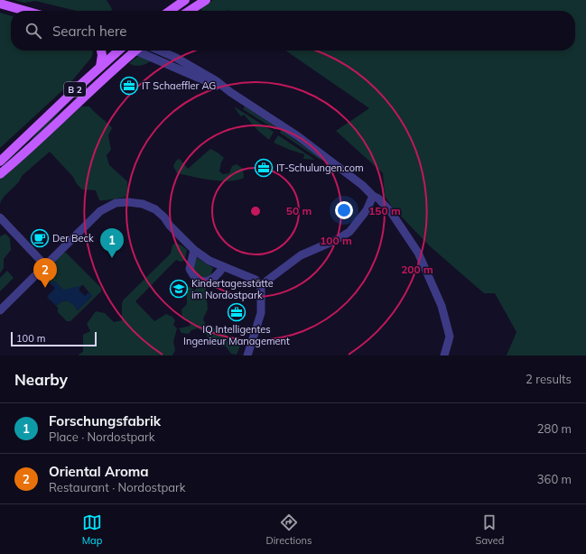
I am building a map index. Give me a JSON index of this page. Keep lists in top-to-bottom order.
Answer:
{
  "streets": {
    "main road": ["B 2"]
  },
  "places": {
    "office": ["IT Schaeffler AG", "IT-Schulungen.com", "IQ Intelligentes Ingenieur Management"],
    "cafe": ["Der Beck"],
    "school or university": ["Kindertagesstätte im Nordostpark"]
  },
  "scale_bar": "100 m",
  "page": {
    "search": "Search here",
    "pins": ["1", "2"],
    "scale": "100 m",
    "heading": ["Nearby", "2 results"],
    "list": [
      {
        "mark": "1",
        "name": "Forschungsfabrik",
        "note": "Place · Nordostpark",
        "value": "280 m"
      },
      {
        "mark": "2",
        "name": "Oriental Aroma",
        "note": "Restaurant · Nordostpark",
        "value": "360 m"
      }
    ],
    "nav": ["Map", "Directions", "Saved"]
  },
  "rings": [
    "50 m",
    "150 m",
    "100 m",
    "200 m"
  ]
}
